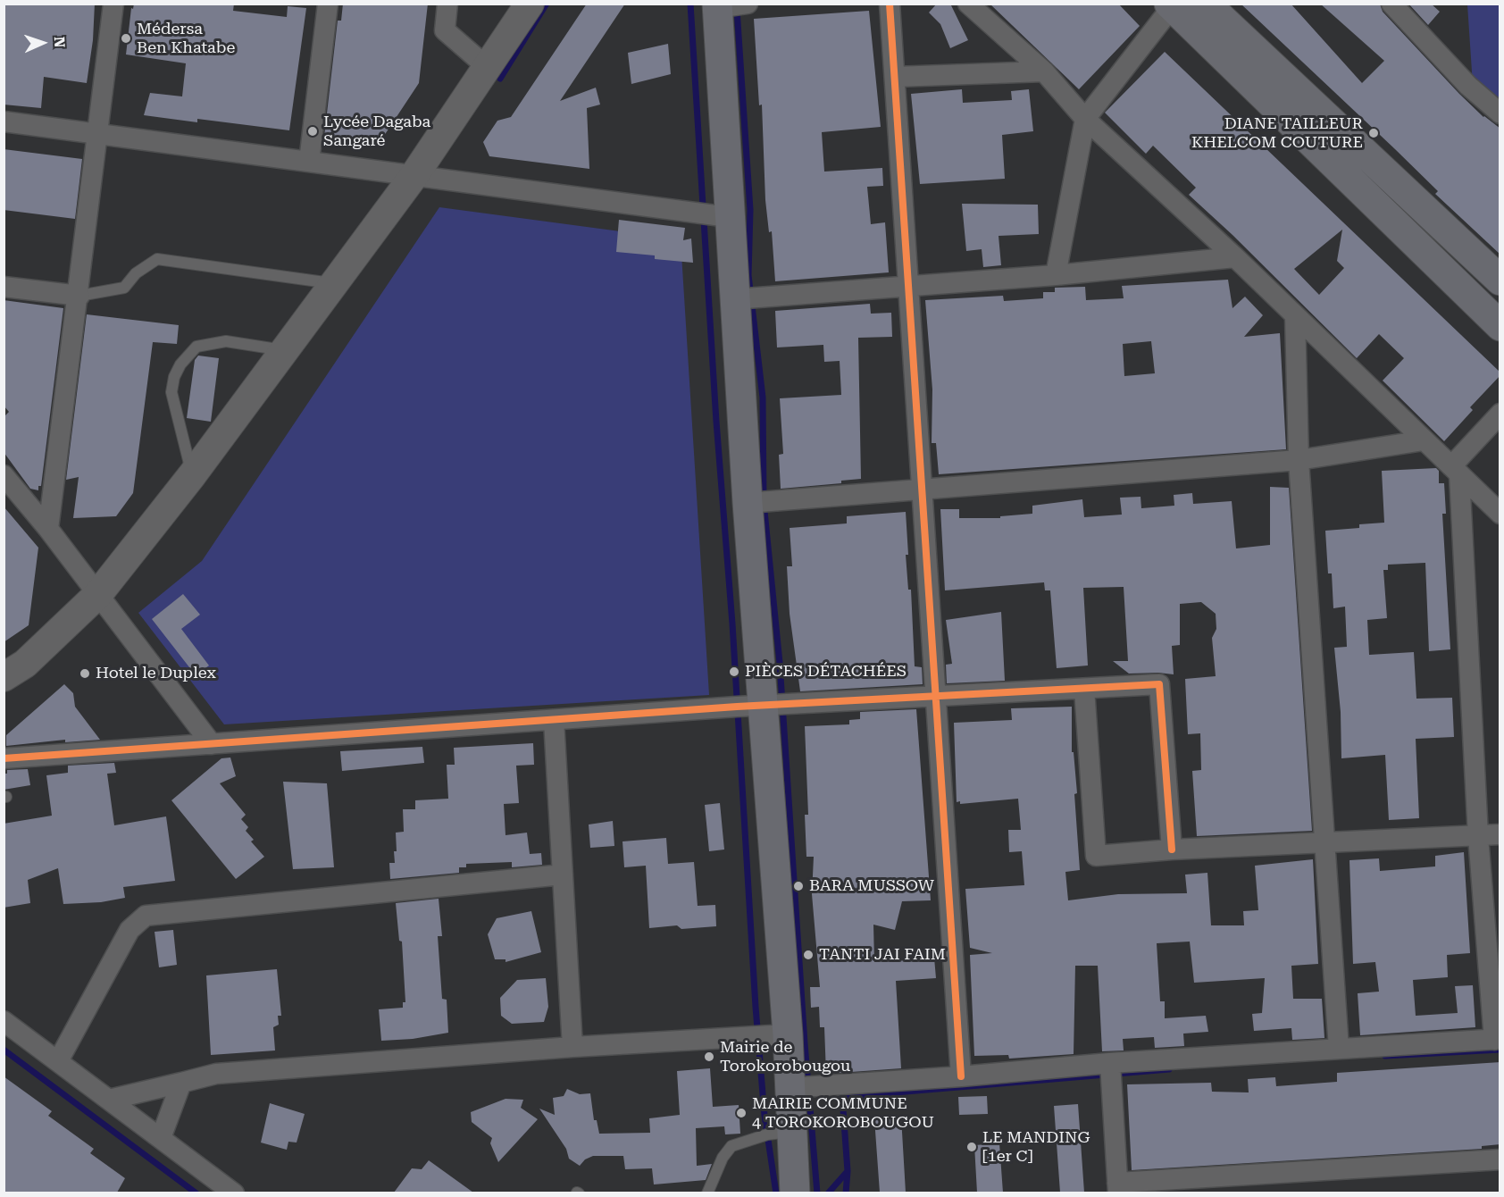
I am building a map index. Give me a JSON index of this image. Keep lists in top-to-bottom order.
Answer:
{
  "places": [
    "Médersa Ben Khatabe",
    "Lycée Dagaba Sangaré",
    "DIANE TAILLEUR KHELCOM COUTURE",
    "PIÈCES DÉTACHÉES",
    "Hotel le Duplex",
    "BARA MUSSOW",
    "TANTI JAI FAIM",
    "Mairie de Torokorobougou",
    "MAIRIE COMMUNE 4 TOROKOROBOUGOU",
    "LE MANDING [1er C]"
  ],
  "north": "right"
}
